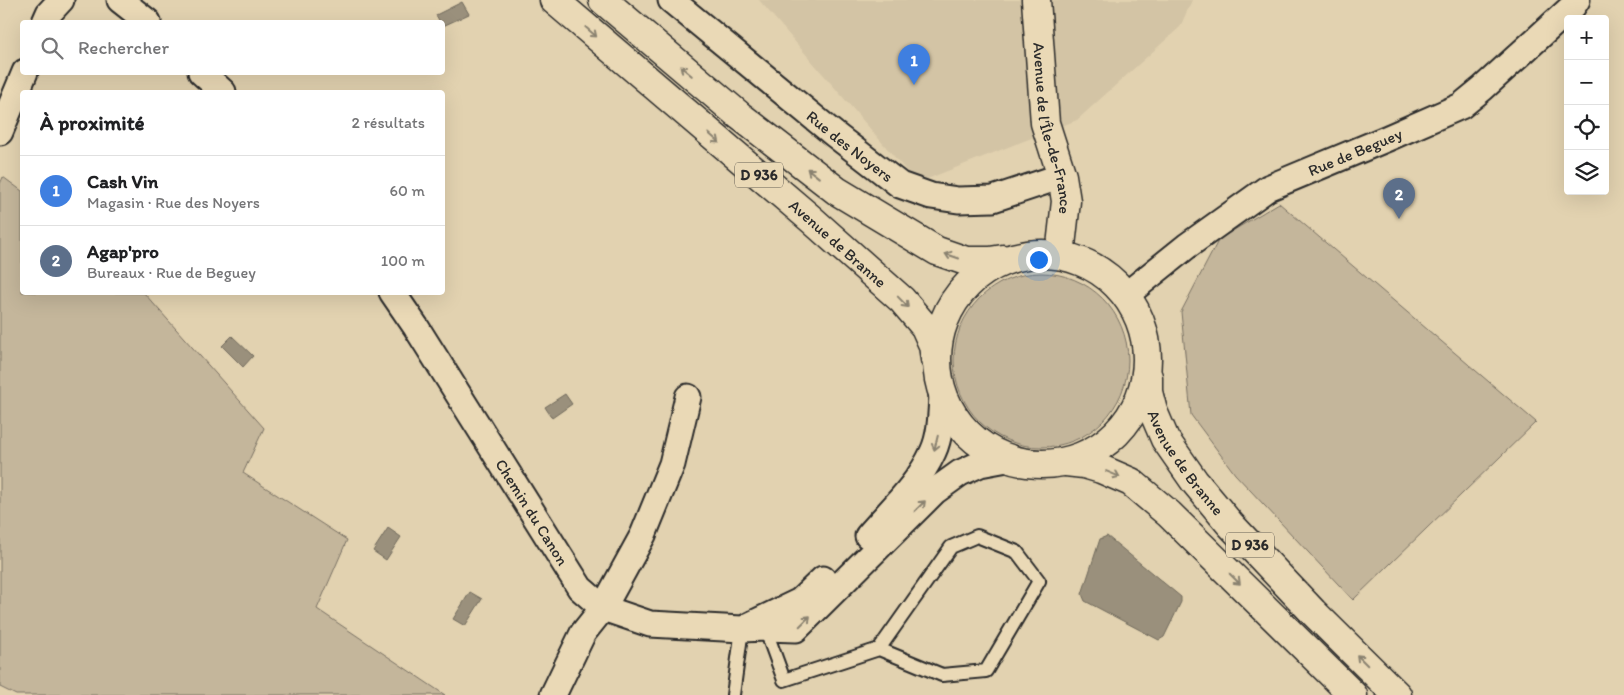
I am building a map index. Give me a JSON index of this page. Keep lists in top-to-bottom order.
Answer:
{
  "streets": {
    "main road": ["Avenue de l'Île-de-France", "D 936", "Avenue de Branne"],
    "street": ["Rue des Noyers", "Rue de Beguey", "Chemin du Canon"]
  },
  "crossings": [
    ["Avenue de l'Île-de-France", "Rue des Noyers"]
  ],
  "one_way": ["Chemin du Canon"],
  "page": {
    "map_buttons": ["+", "−"],
    "search": "Rechercher",
    "pins": ["1", "2"],
    "heading": ["À proximité", "2 résultats"],
    "list": [
      {
        "mark": "1",
        "name": "Cash Vin",
        "note": "Magasin · Rue des Noyers",
        "value": "60 m"
      },
      {
        "mark": "2",
        "name": "Agap'pro",
        "note": "Bureaux · Rue de Beguey",
        "value": "100 m"
      }
    ]
  }
}
